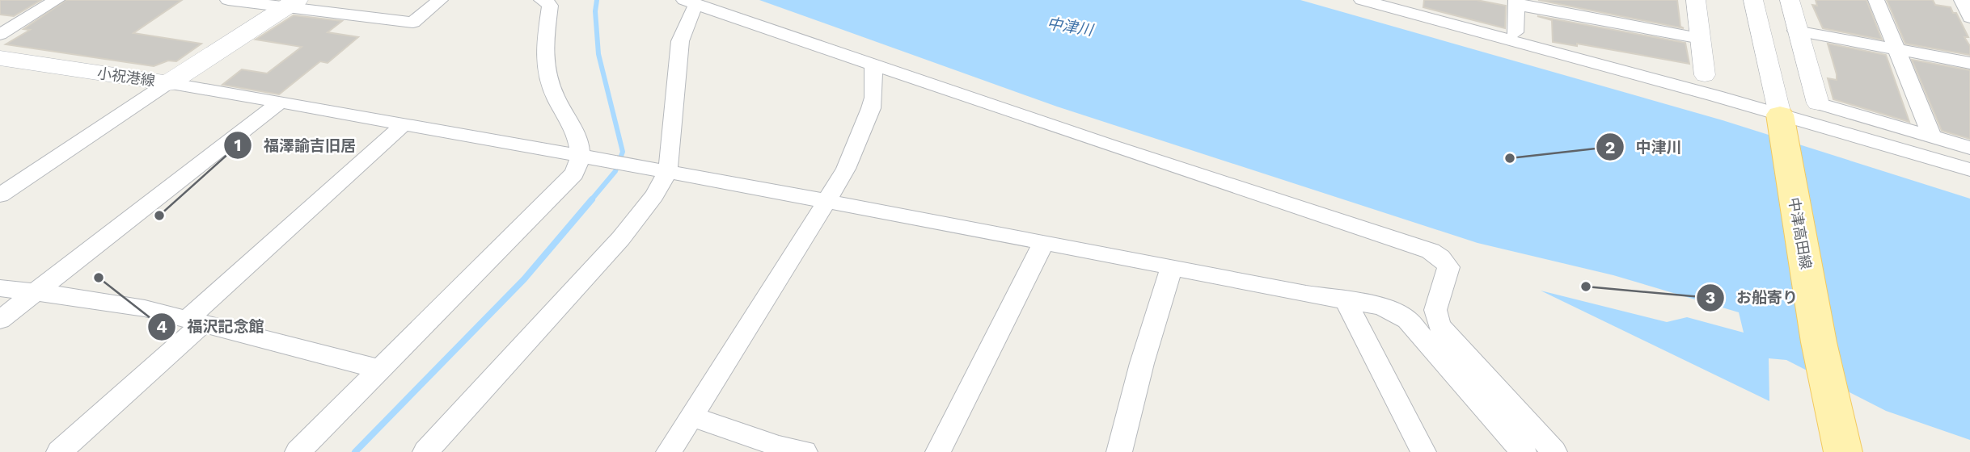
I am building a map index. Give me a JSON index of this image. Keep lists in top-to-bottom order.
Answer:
{
  "streets": {
    "main road": ["小祝港線", "中津高田線"]
  },
  "water": ["中津川"],
  "places": [
    "中津川",
    "福澤諭吉旧居",
    "福沢記念館",
    "お船寄り"
  ]
}
